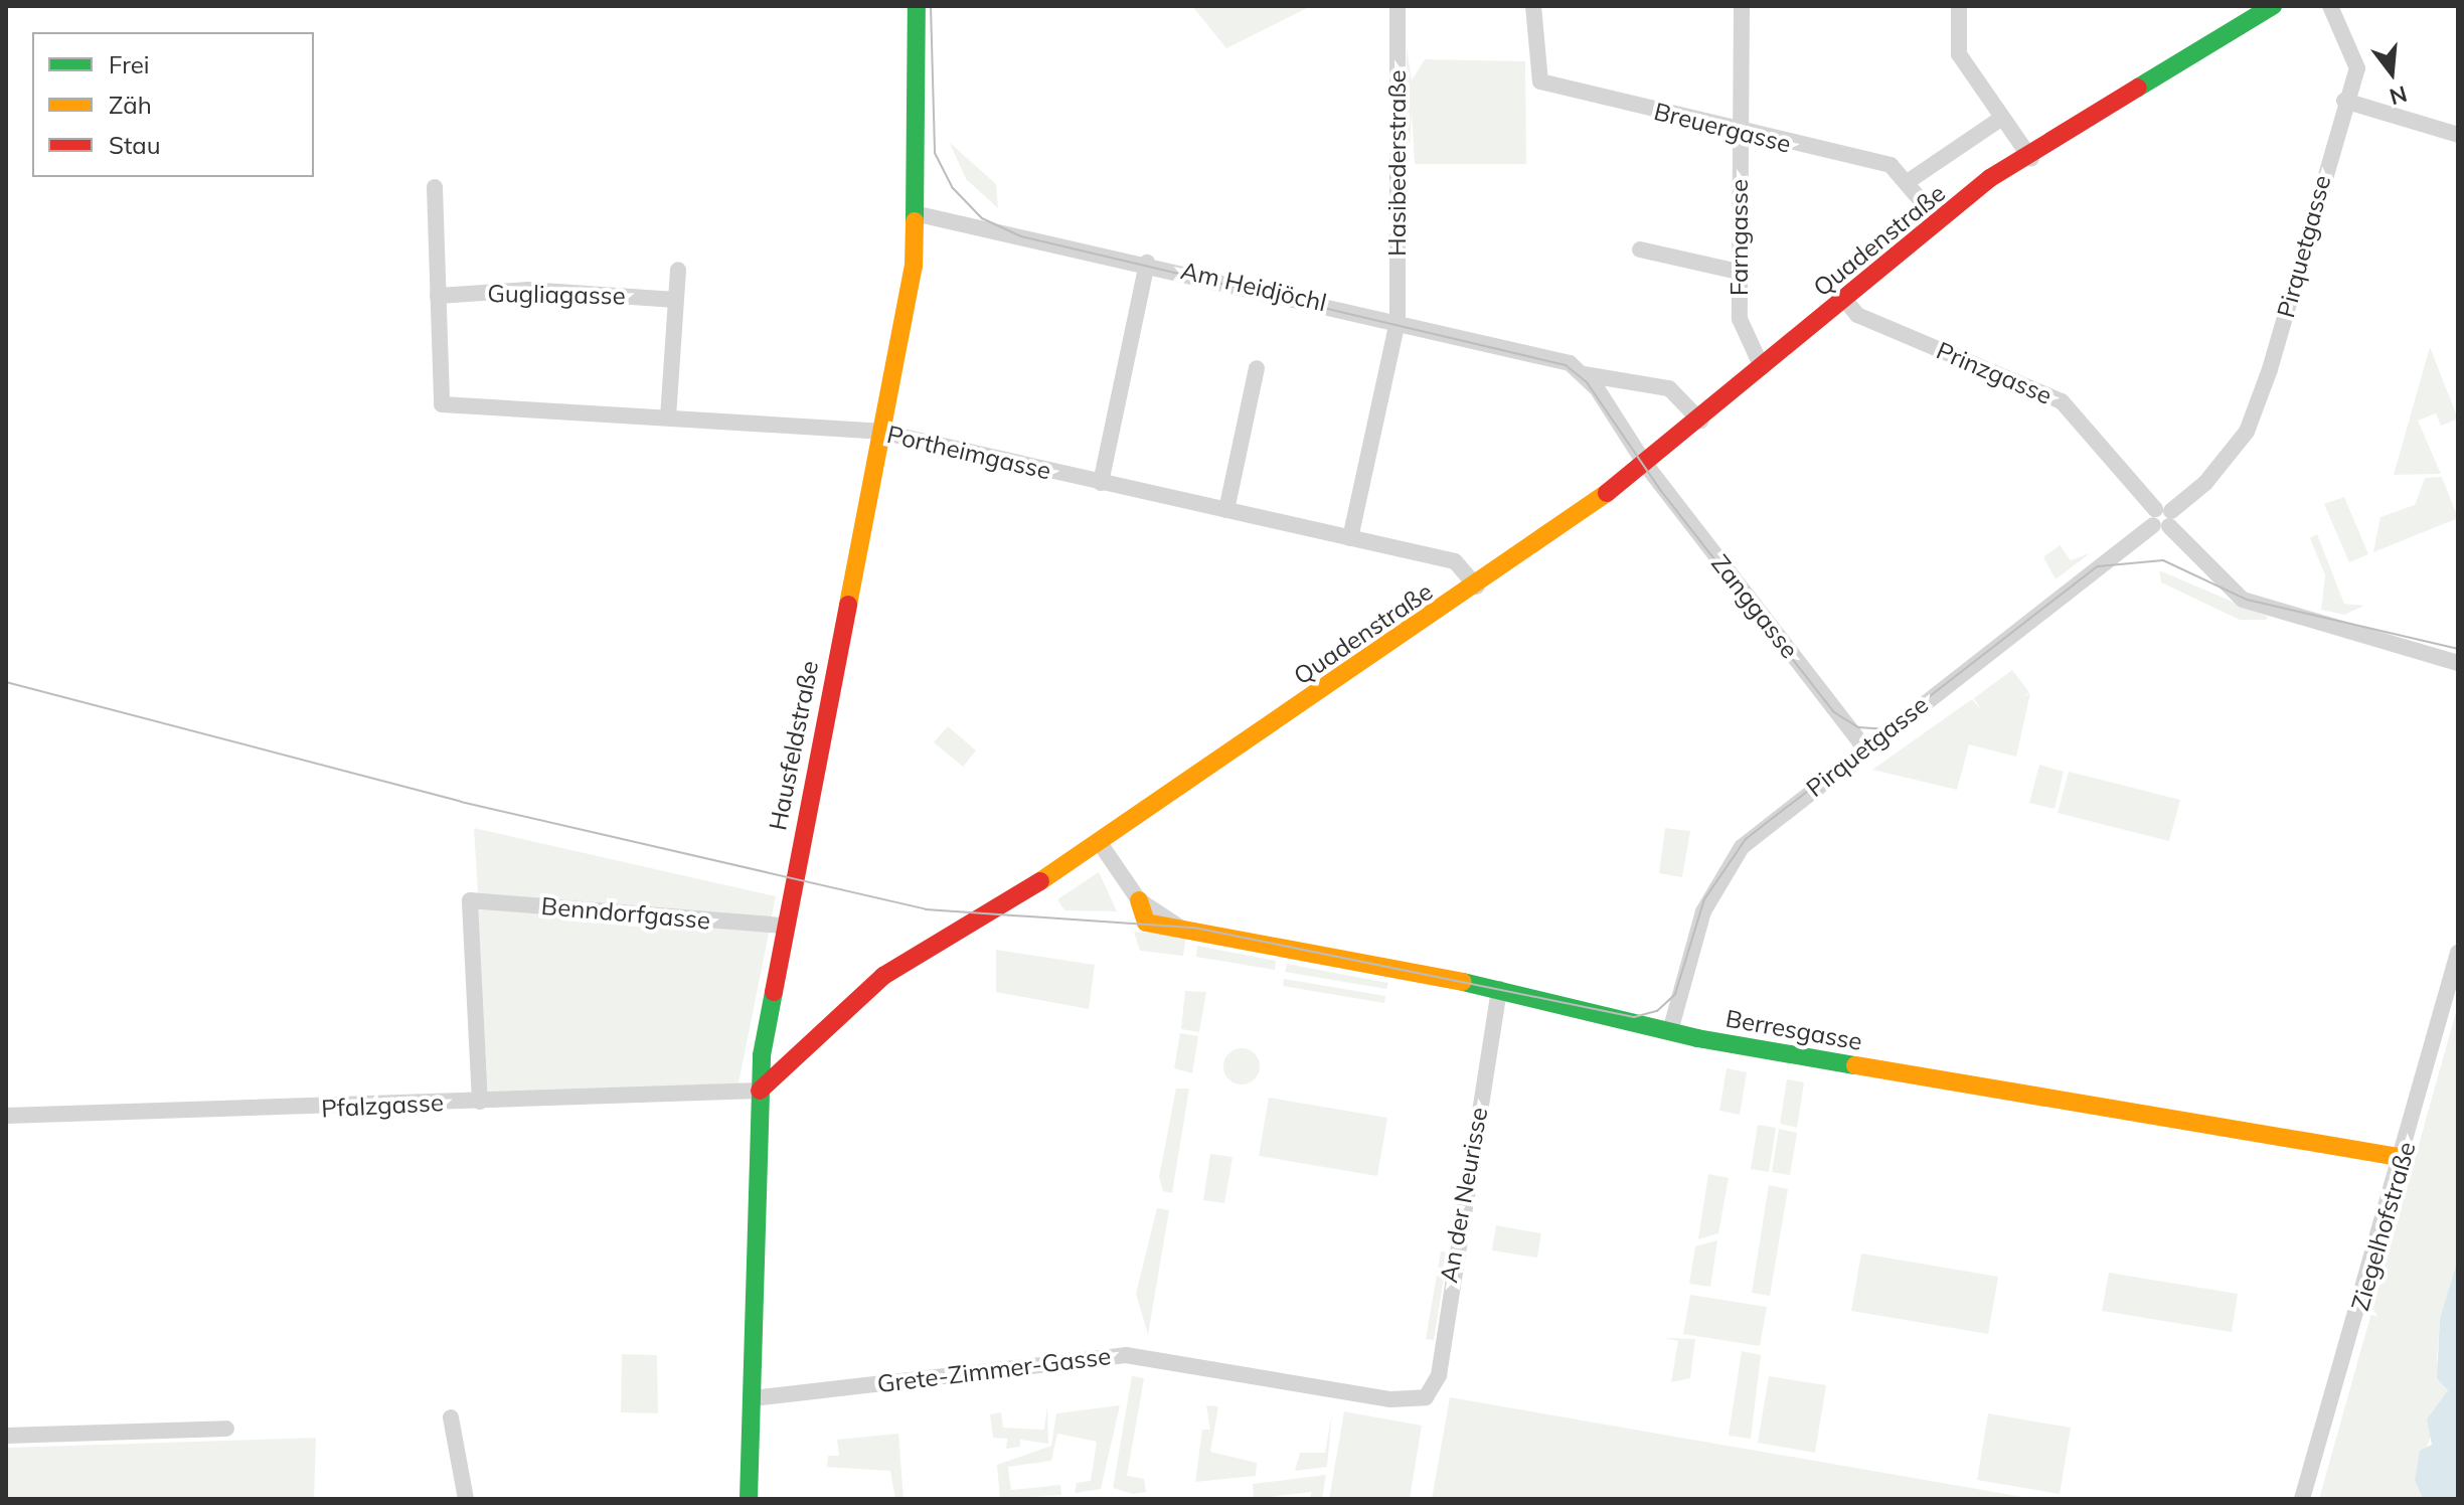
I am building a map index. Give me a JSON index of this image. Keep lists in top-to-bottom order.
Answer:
{
  "streets": {
    "street": [
      "Breuergasse",
      "Hasibederstraße",
      "Farngasse",
      "Quadenstraße",
      "Pirquetgasse",
      "Am Heidjöchl",
      "Gugliagasse",
      "Prinzgasse",
      "Portheimgasse",
      "Zanggasse",
      "Hausfeldstraße",
      "Benndorfgasse",
      "Berresgasse",
      "Pfalzgasse",
      "An der Neurisse",
      "Ziegelhofstraße",
      "Grete-Zimmer-Gasse"
    ]
  },
  "crossings": [
    ["Breuergasse", "Farngasse"],
    ["Hasibederstraße", "Am Heidjöchl"],
    ["Hasibederstraße", "Portheimgasse"],
    ["Farngasse", "Quadenstraße"],
    ["Quadenstraße", "Am Heidjöchl"],
    ["Quadenstraße", "Prinzgasse"],
    ["Quadenstraße", "Portheimgasse"],
    ["Quadenstraße", "Zanggasse"],
    ["Quadenstraße", "Hausfeldstraße"],
    ["Quadenstraße", "Berresgasse"],
    ["Quadenstraße", "Pfalzgasse"],
    ["Pirquetgasse", "Prinzgasse"],
    ["Pirquetgasse", "Zanggasse"],
    ["Pirquetgasse", "Berresgasse"],
    ["Am Heidjöchl", "Zanggasse"],
    ["Am Heidjöchl", "Hausfeldstraße"],
    ["Gugliagasse", "Portheimgasse"],
    ["Portheimgasse", "Hausfeldstraße"],
    ["Hausfeldstraße", "Benndorfgasse"],
    ["Hausfeldstraße", "Pfalzgasse"],
    ["Hausfeldstraße", "Grete-Zimmer-Gasse"],
    ["Benndorfgasse", "Pfalzgasse"],
    ["Berresgasse", "An der Neurisse"],
    ["Berresgasse", "Ziegelhofstraße"],
    ["An der Neurisse", "Grete-Zimmer-Gasse"]
  ],
  "legend": ["Frei", "Zäh", "Stau"],
  "north": "bottom"
}
